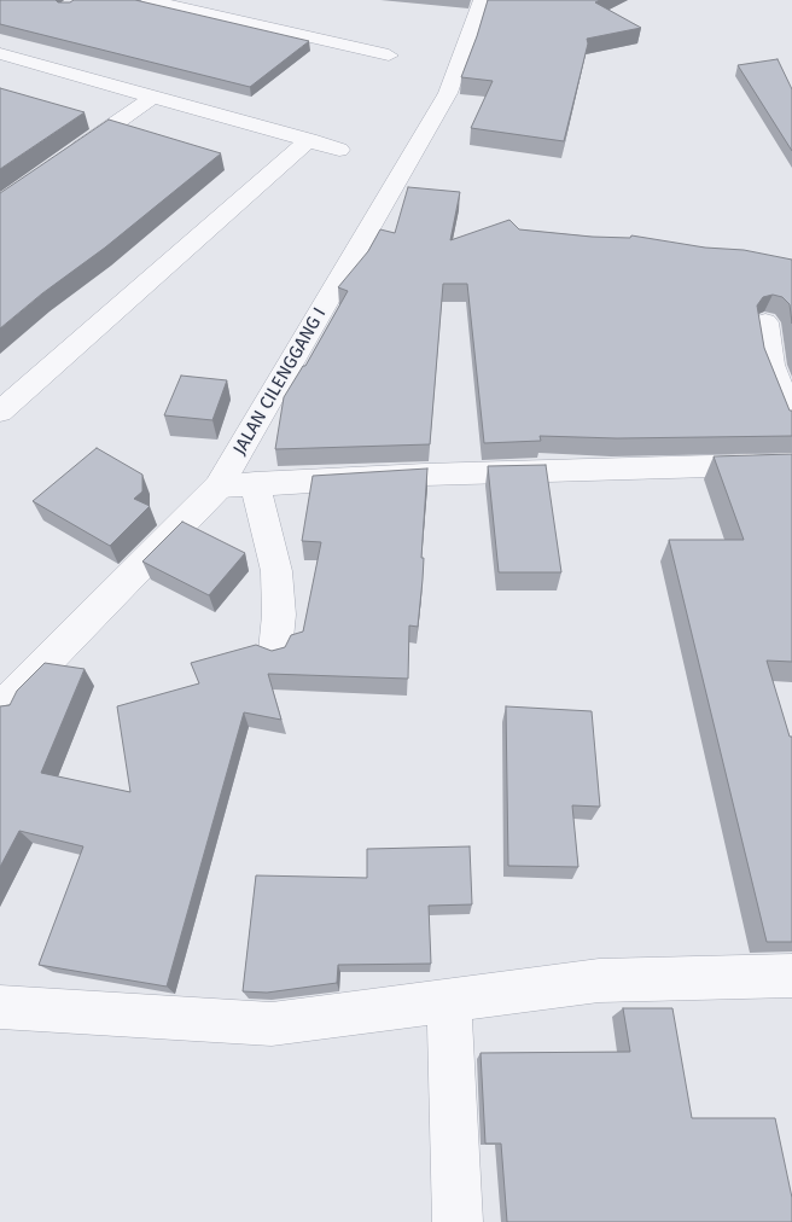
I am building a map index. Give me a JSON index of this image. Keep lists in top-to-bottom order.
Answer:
{
  "streets": {
    "street": ["JALAN CILENGGANG I"]
  }
}
